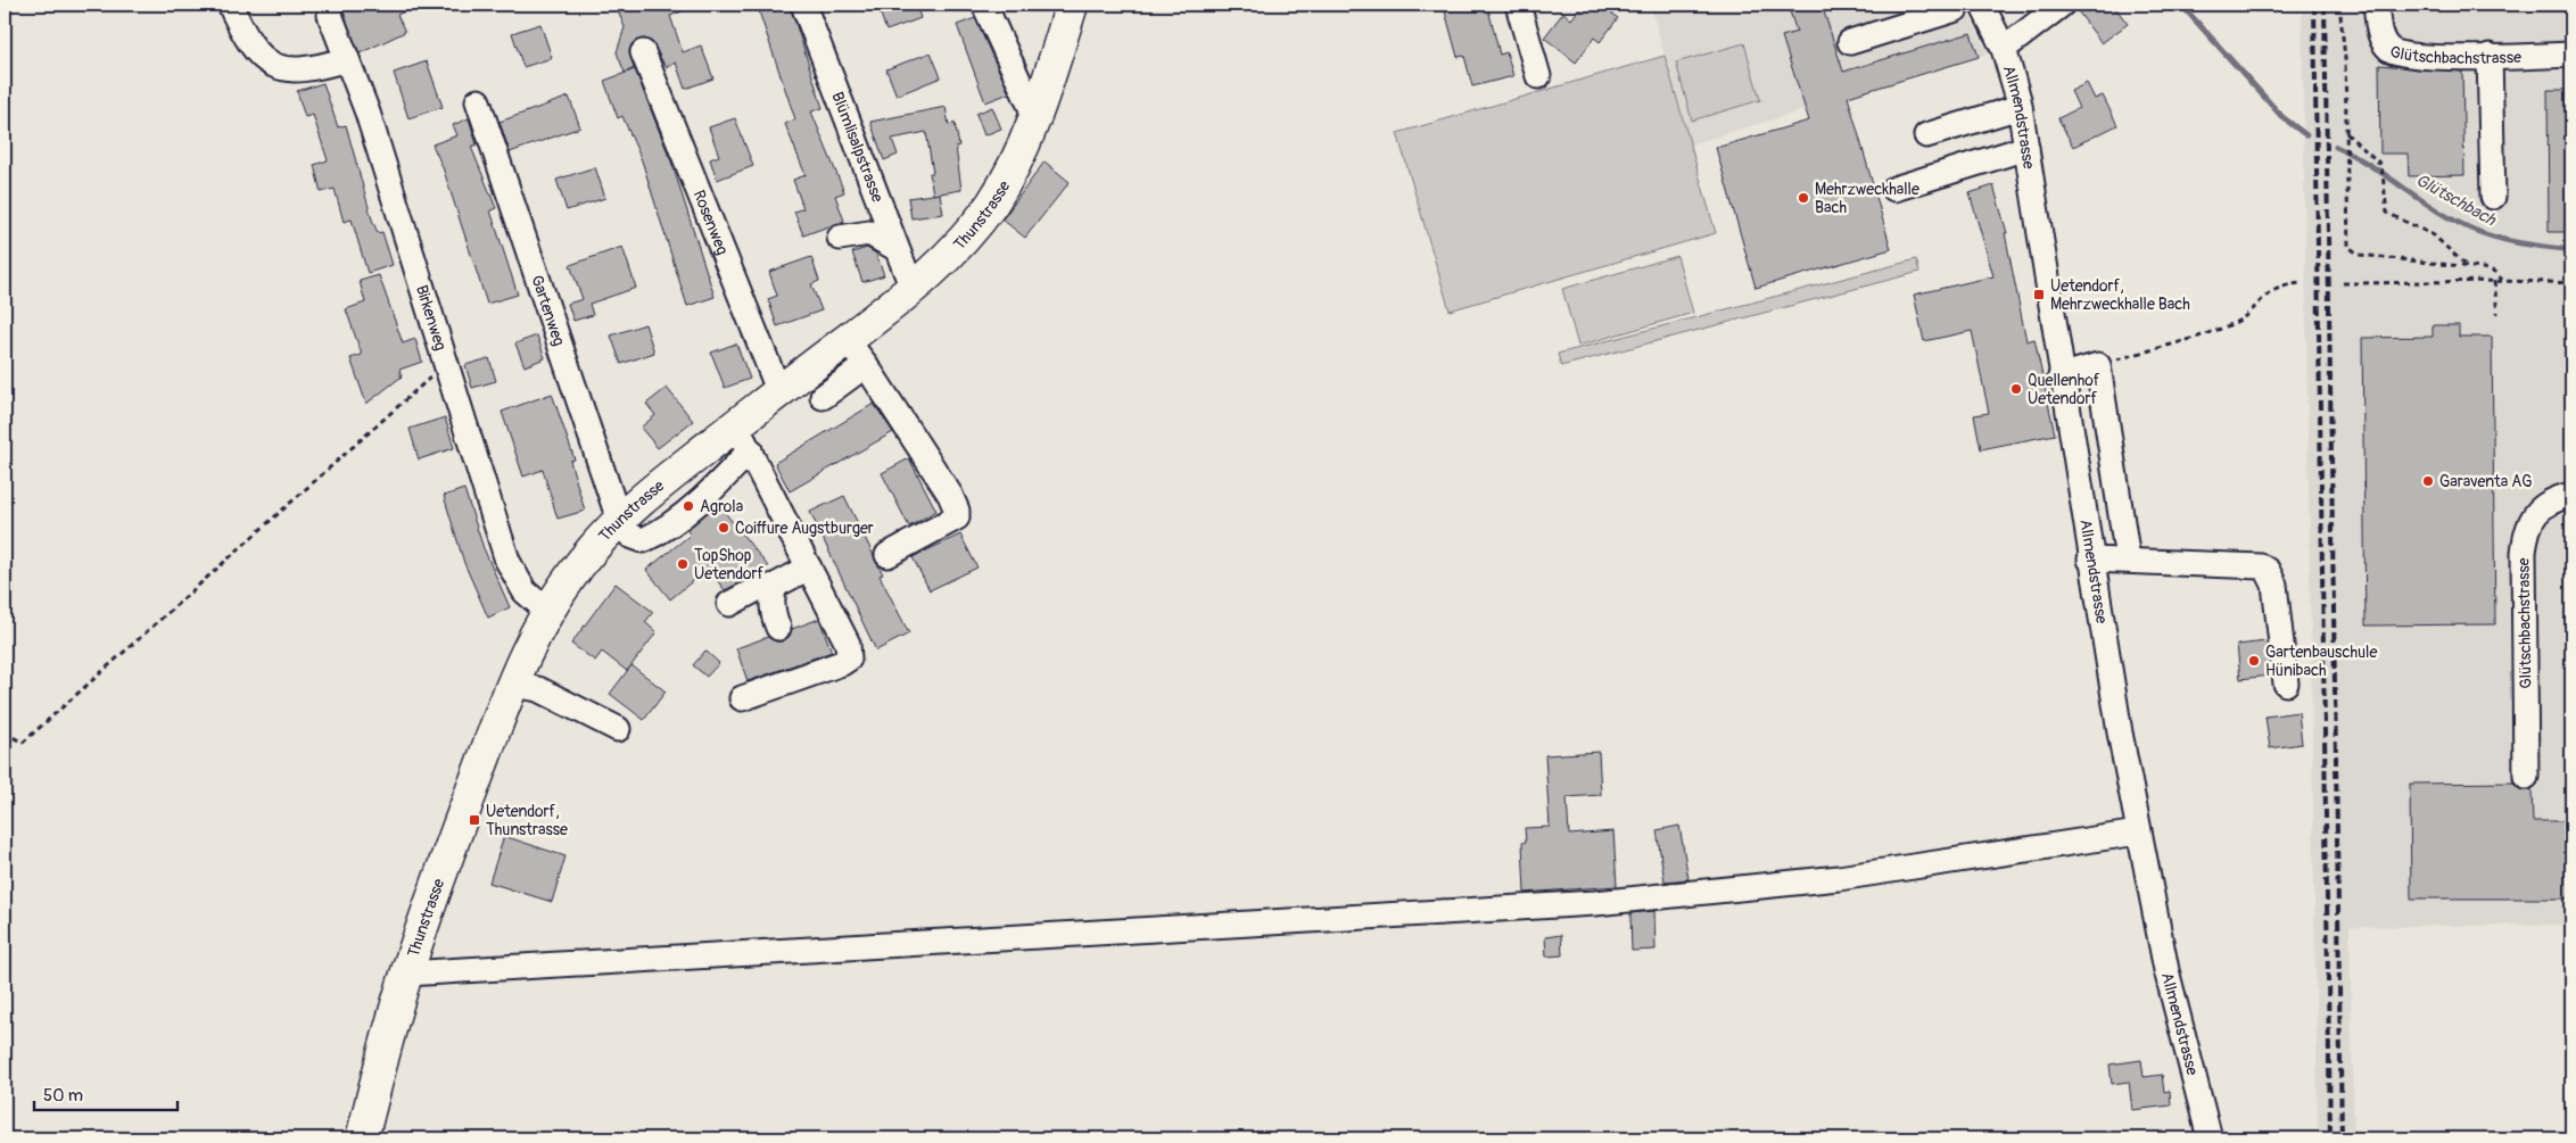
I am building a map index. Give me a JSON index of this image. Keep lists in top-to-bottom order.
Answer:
{
  "streets": {
    "main road": ["Thunstrasse"],
    "street": [
      "Glütschbachstrasse",
      "Allmendstrasse",
      "Blümlisalpstrasse",
      "Rosenweg",
      "Gartenweg",
      "Birkenweg"
    ]
  },
  "crossings": [
    ["Blümlisalpstrasse", "Thunstrasse"],
    ["Thunstrasse", "Rosenweg"],
    ["Thunstrasse", "Gartenweg"],
    ["Thunstrasse", "Birkenweg"]
  ],
  "water": ["Glütschbach"],
  "places": {
    "other": [
      "Mehrzweckhalle Bach",
      "Quellenhof Uetendorf",
      "Garaventa AG",
      "Agrola",
      "Coiffure Augstburger",
      "TopShop Uetendorf",
      "Gartenbauschule Hünibach"
    ],
    "transit": ["Uetendorf, Mehrzweckhalle Bach", "Uetendorf, Thunstrasse"]
  },
  "scale_bar": "50 m"
}
